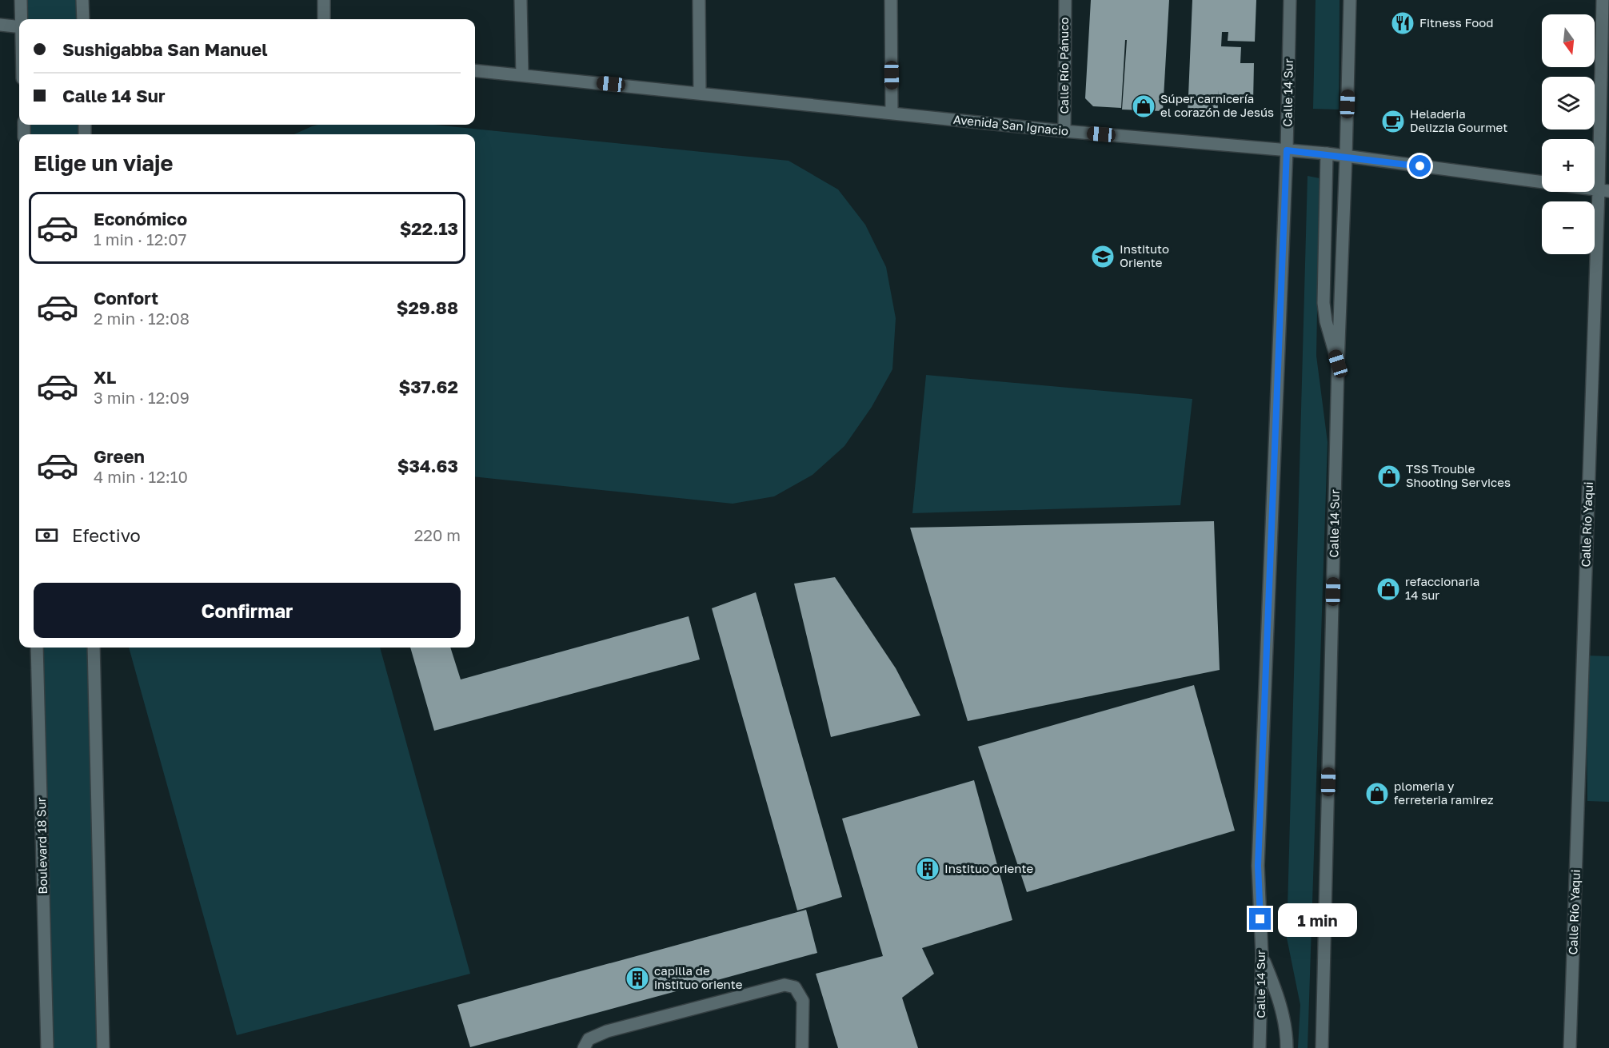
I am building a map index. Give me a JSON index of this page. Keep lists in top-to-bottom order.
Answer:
{
  "streets": {
    "main road": [
      "Calle Río Pánuco",
      "Calle 14 Sur",
      "Avenida San Ignacio",
      "Calle Río Yaqui",
      "Boulevard 18 Sur"
    ]
  },
  "crossings": [
    ["Calle Río Pánuco", "Avenida San Ignacio"],
    ["Calle 14 Sur", "Avenida San Ignacio"]
  ],
  "places": {
    "restaurant": ["Fitness Food"],
    "shop": [
      "Súper carnicería el corazón de Jesús",
      "TSS Trouble Shooting Services",
      "refaccionaria 14 sur",
      "plomeria y ferreteria ramirez"
    ],
    "cafe": ["Heladeria Delizzia Gourmet"],
    "school or university": ["Instituto Oriente"],
    "building": ["Instituo oriente", "capilla de instituo oriente"]
  },
  "north": "bottom",
  "page": {
    "map_buttons": ["+", "−"],
    "banner": ["Sushigabba San Manuel", "Calle 14 Sur"],
    "heading": "Elige un viaje",
    "list": [
      {
        "name": "Económico",
        "note": "1 min · 12:07",
        "value": "$22.13"
      },
      {
        "name": "Confort",
        "note": "2 min · 12:08",
        "value": "$29.88"
      },
      {
        "name": "XL",
        "note": "3 min · 12:09",
        "value": "$37.62"
      },
      {
        "name": "Green",
        "note": "4 min · 12:10",
        "value": "$34.63"
      }
    ],
    "pay": ["Efectivo", "220 m"],
    "buttons": "Confirmar",
    "bubble": "1 min"
  }
}
